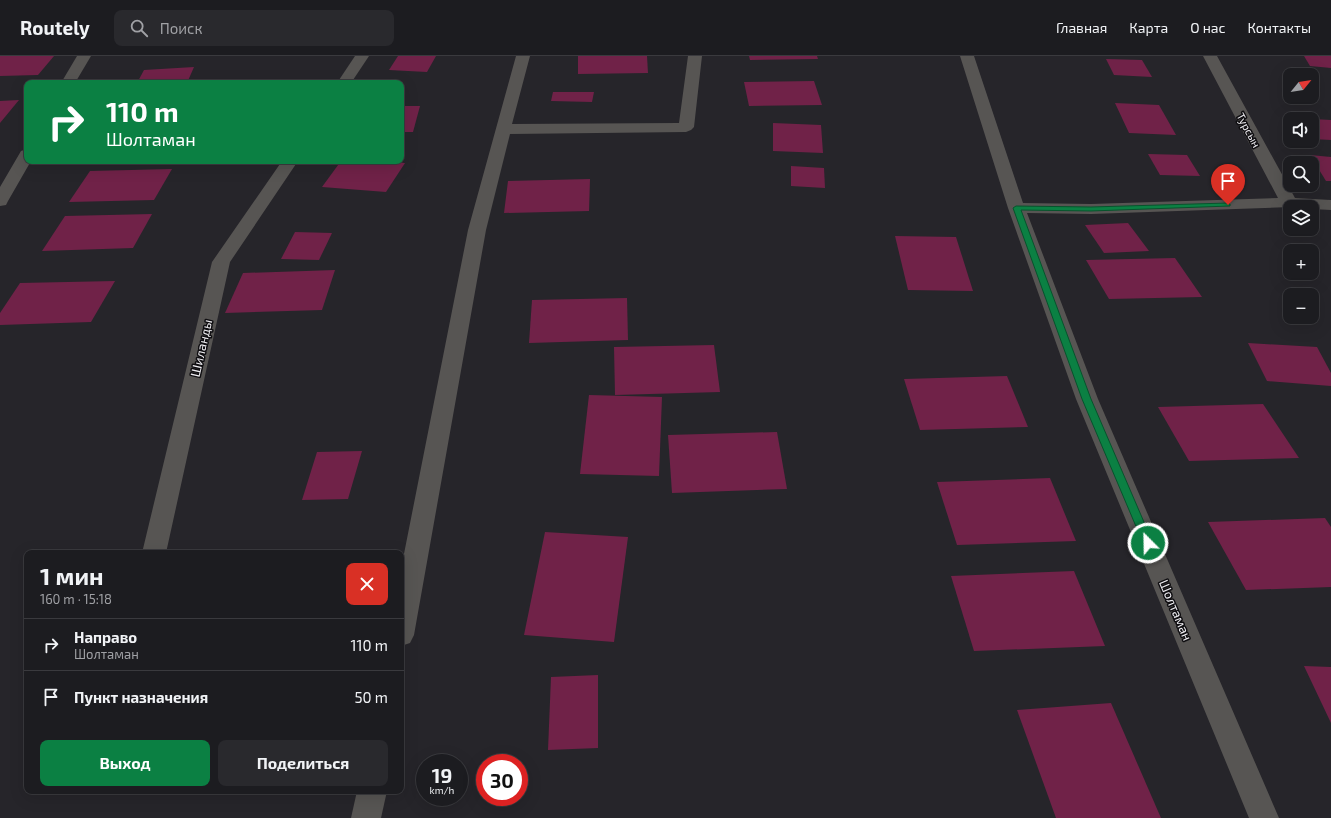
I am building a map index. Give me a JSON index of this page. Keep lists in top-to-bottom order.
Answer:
{
  "streets": {
    "street": ["Турсын", "Шиланды", "Шолтаман"]
  },
  "north": "top right",
  "page": {
    "header": "Routely",
    "search": "Поиск",
    "nav": [
      "Главная",
      "Карта",
      "О нас",
      "Контакты"
    ],
    "map_buttons": ["+", "−"],
    "turn": ["110 m", "Шолтаман"],
    "heading": ["1 мин", "160 m · 15:18"],
    "list": [
      {
        "name": "Направо",
        "note": "Шолтаман",
        "value": "110 m"
      },
      {
        "name": "Пункт назначения",
        "value": "50 m"
      }
    ],
    "buttons": ["Выход", "Поделиться"],
    "speed": "19 km/h",
    "limit": "30"
  }
}
